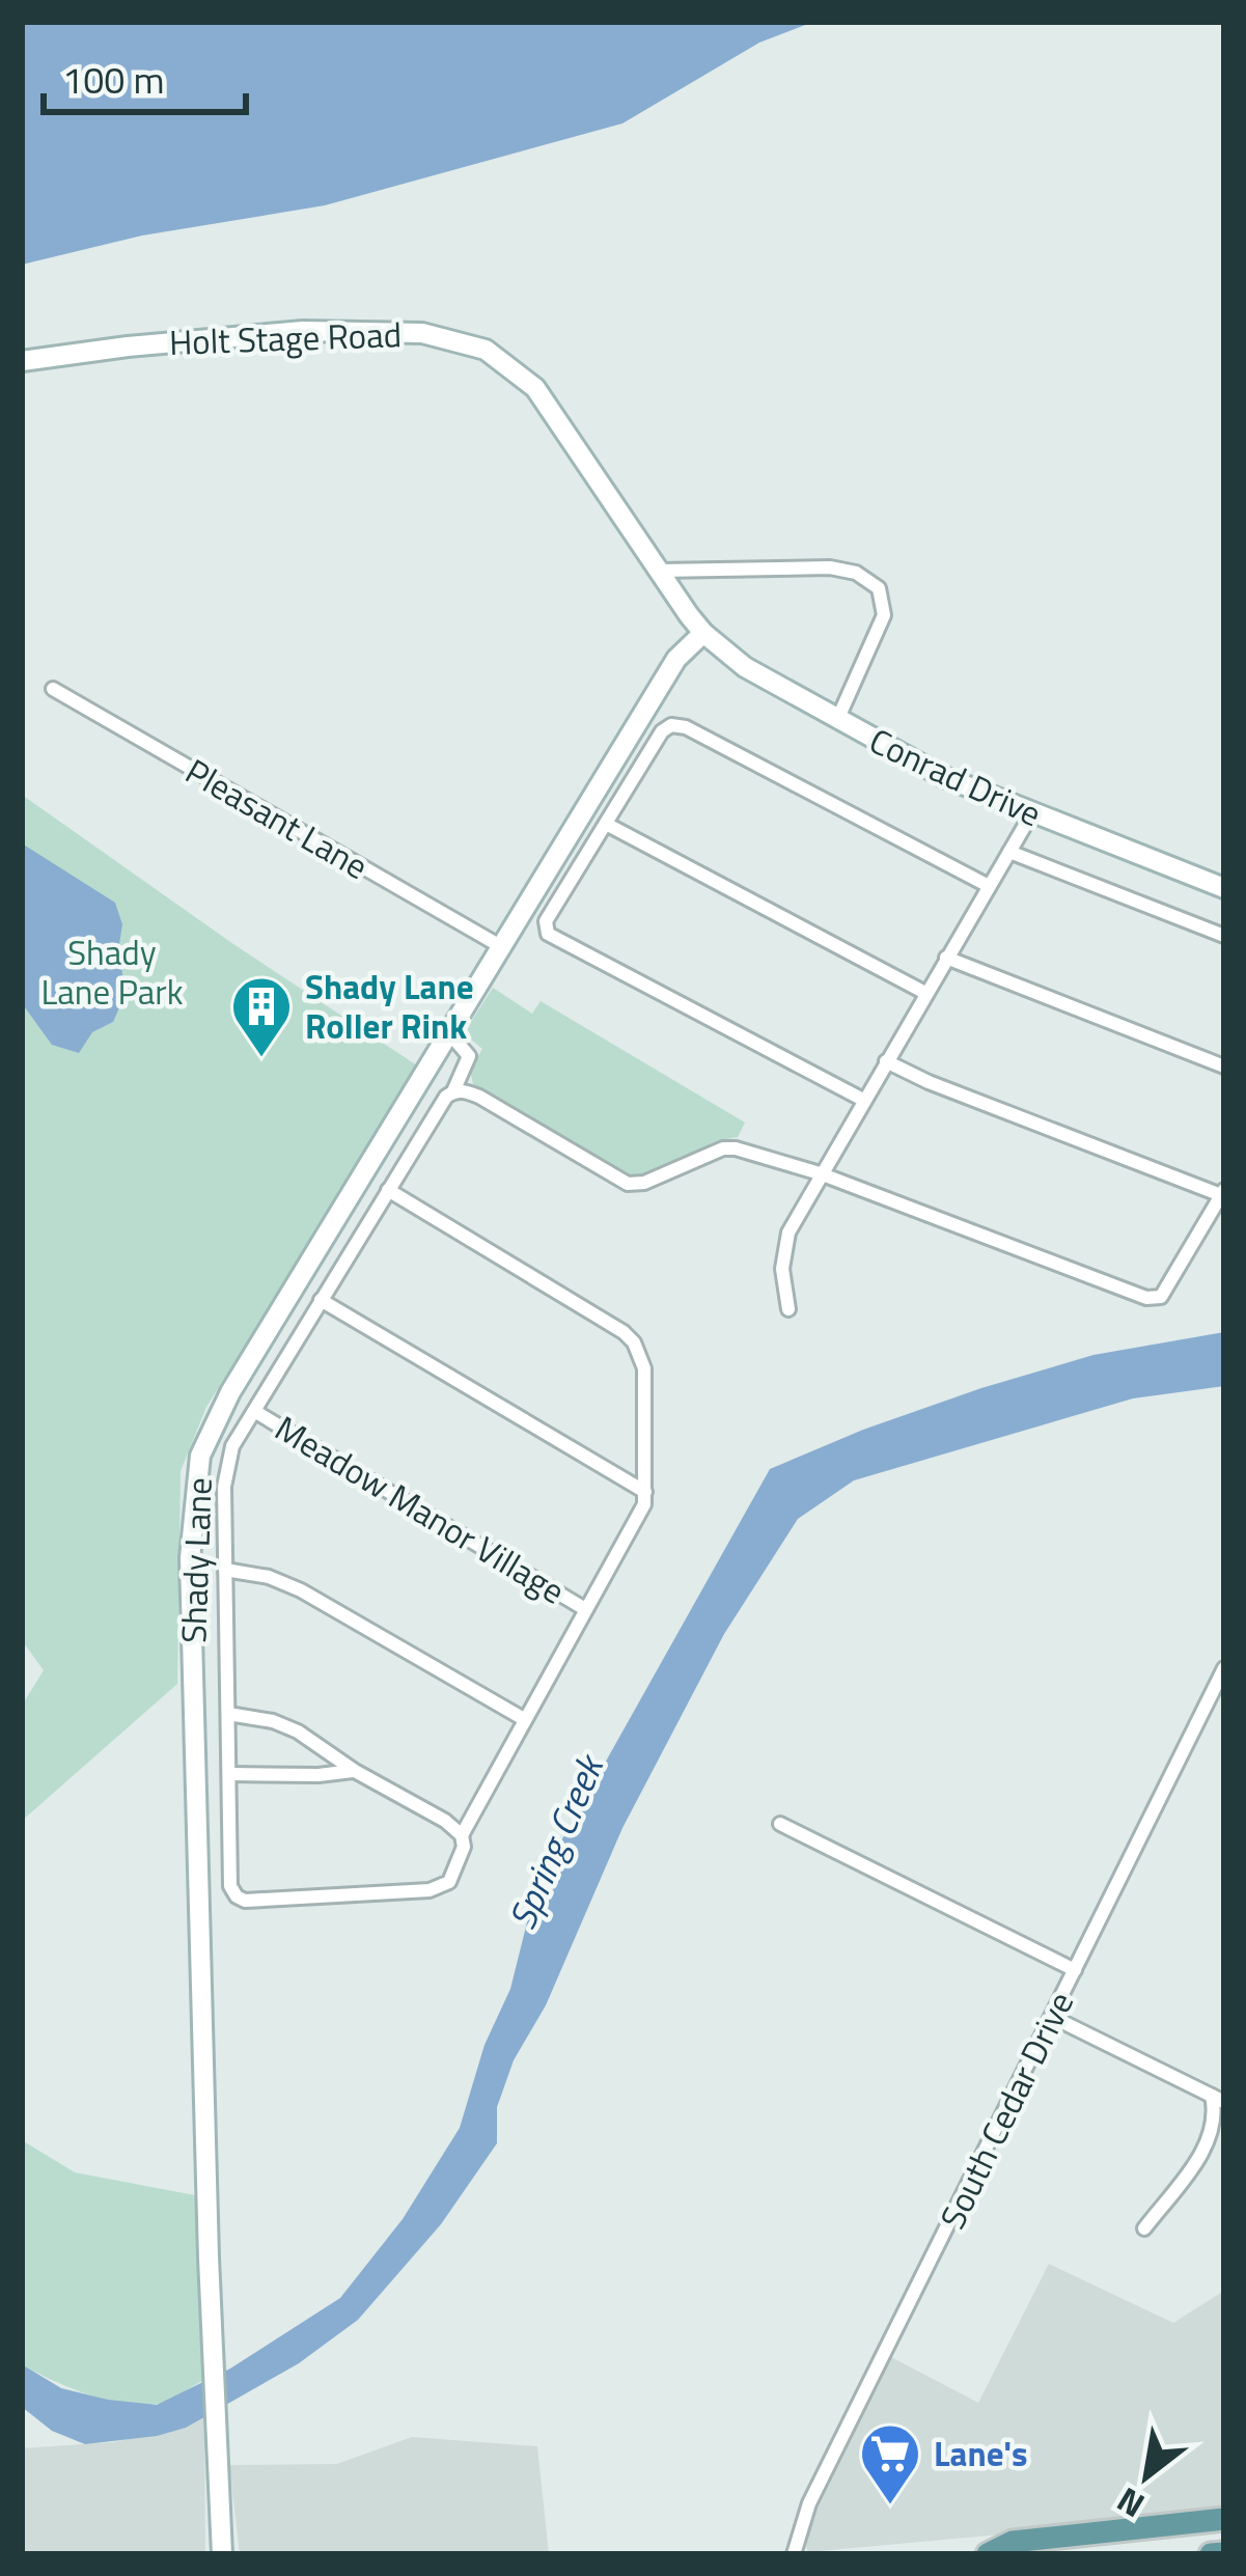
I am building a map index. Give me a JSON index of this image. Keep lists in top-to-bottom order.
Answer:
{
  "streets": {
    "main road": ["Holt Stage Road", "Conrad Drive", "Shady Lane"],
    "street": ["Pleasant Lane", "Meadow Manor Village", "South Cedar Drive"]
  },
  "crossings": [
    ["Conrad Drive", "Shady Lane"],
    ["Pleasant Lane", "Shady Lane"]
  ],
  "water": ["Spring Creek"],
  "parks": ["Shady Lane Park"],
  "places": {
    "building": ["Shady Lane Roller Rink"],
    "supermarket": ["Lane's"]
  },
  "scale_bar": "100 m",
  "north": "bottom left"
}
